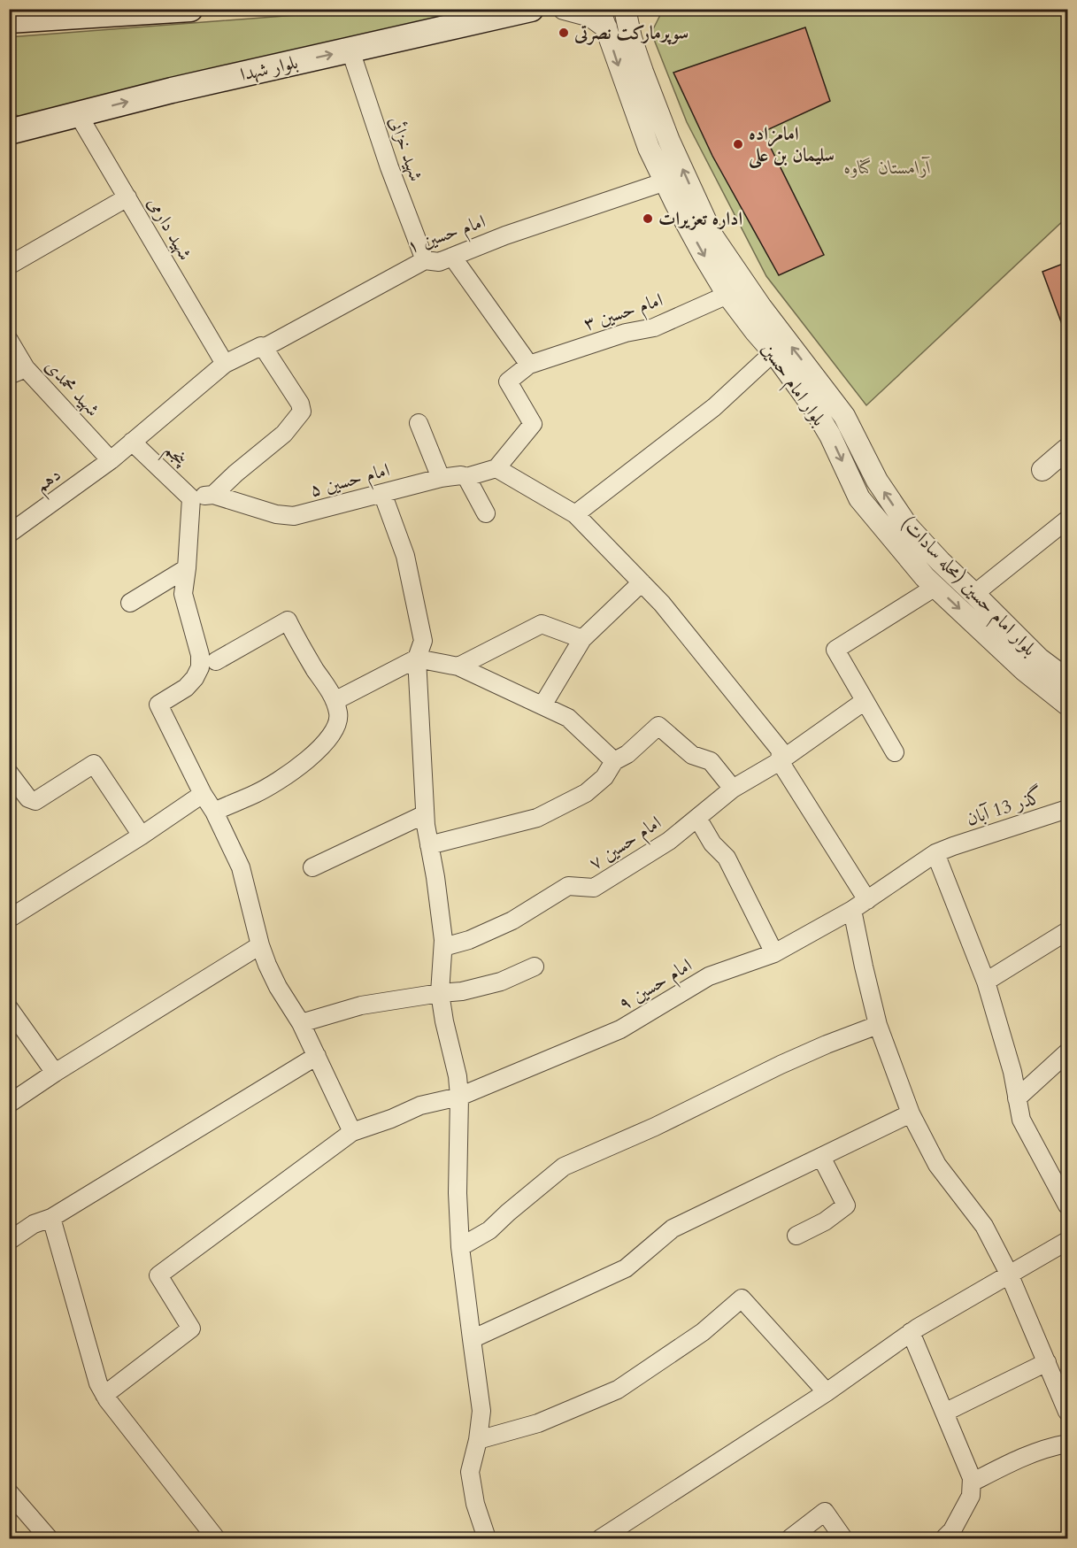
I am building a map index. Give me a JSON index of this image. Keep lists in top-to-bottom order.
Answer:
{
  "streets": {
    "main road": ["بلوار شهدا"],
    "street": [
      "شهید خزائی",
      "شهید دارمی",
      "امام حسین ۱",
      "امام حسین ۳",
      "بلوار امام حسین",
      "شهید محمدی",
      "پنجم",
      "دهم",
      "امام حسین ۵",
      "بلوار امام حسین (محله سادات)",
      "گذر 13 آبان",
      "امام حسین ۷",
      "امام حسین ۹"
    ]
  },
  "crossings": [
    ["بلوار شهدا", "شهید خزائی"],
    ["بلوار شهدا", "شهید دارمی"],
    ["شهید خزائی", "امام حسین ۱"],
    ["شهید دارمی", "امام حسین ۱"],
    ["امام حسین ۱", "بلوار امام حسین"],
    ["امام حسین ۱", "پنجم"],
    ["امام حسین ۱", "دهم"],
    ["امام حسین ۳", "بلوار امام حسین"],
    ["امام حسین ۳", "امام حسین ۵"],
    ["شهید محمدی", "دهم"],
    ["پنجم", "دهم"],
    ["گذر 13 آبان", "امام حسین ۹"]
  ],
  "one_way": ["بلوار امام حسین", "بلوار امام حسین (محله سادات)"],
  "parks": ["آرامستان گناوه"],
  "places": ["سوپرمارکت نصرتی", "امامزاده سلیمان بن علی", "اداره تعزیرات"]
}
